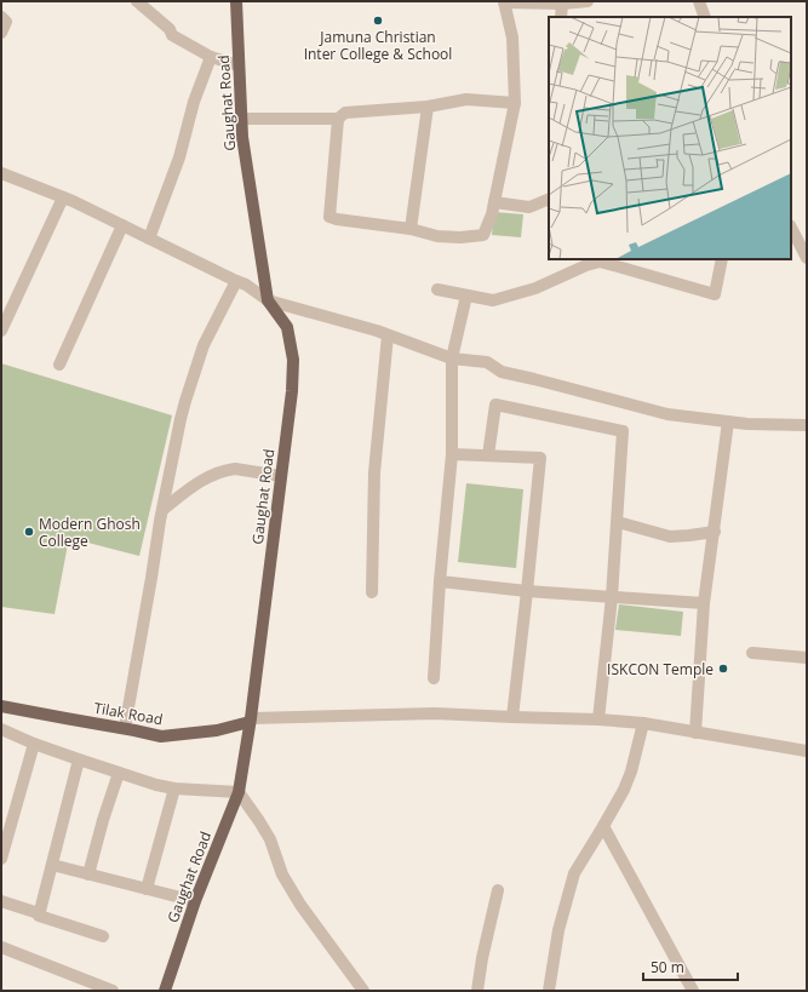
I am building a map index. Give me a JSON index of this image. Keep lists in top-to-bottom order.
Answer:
{
  "streets": {
    "main road": ["Gaughat Road", "Tilak Road"]
  },
  "crossings": [
    ["Gaughat Road", "Tilak Road"]
  ],
  "places": ["Jamuna Christian Inter College & School", "Modern Ghosh College", "ISKCON Temple"],
  "scale_bar": "50 m"
}
